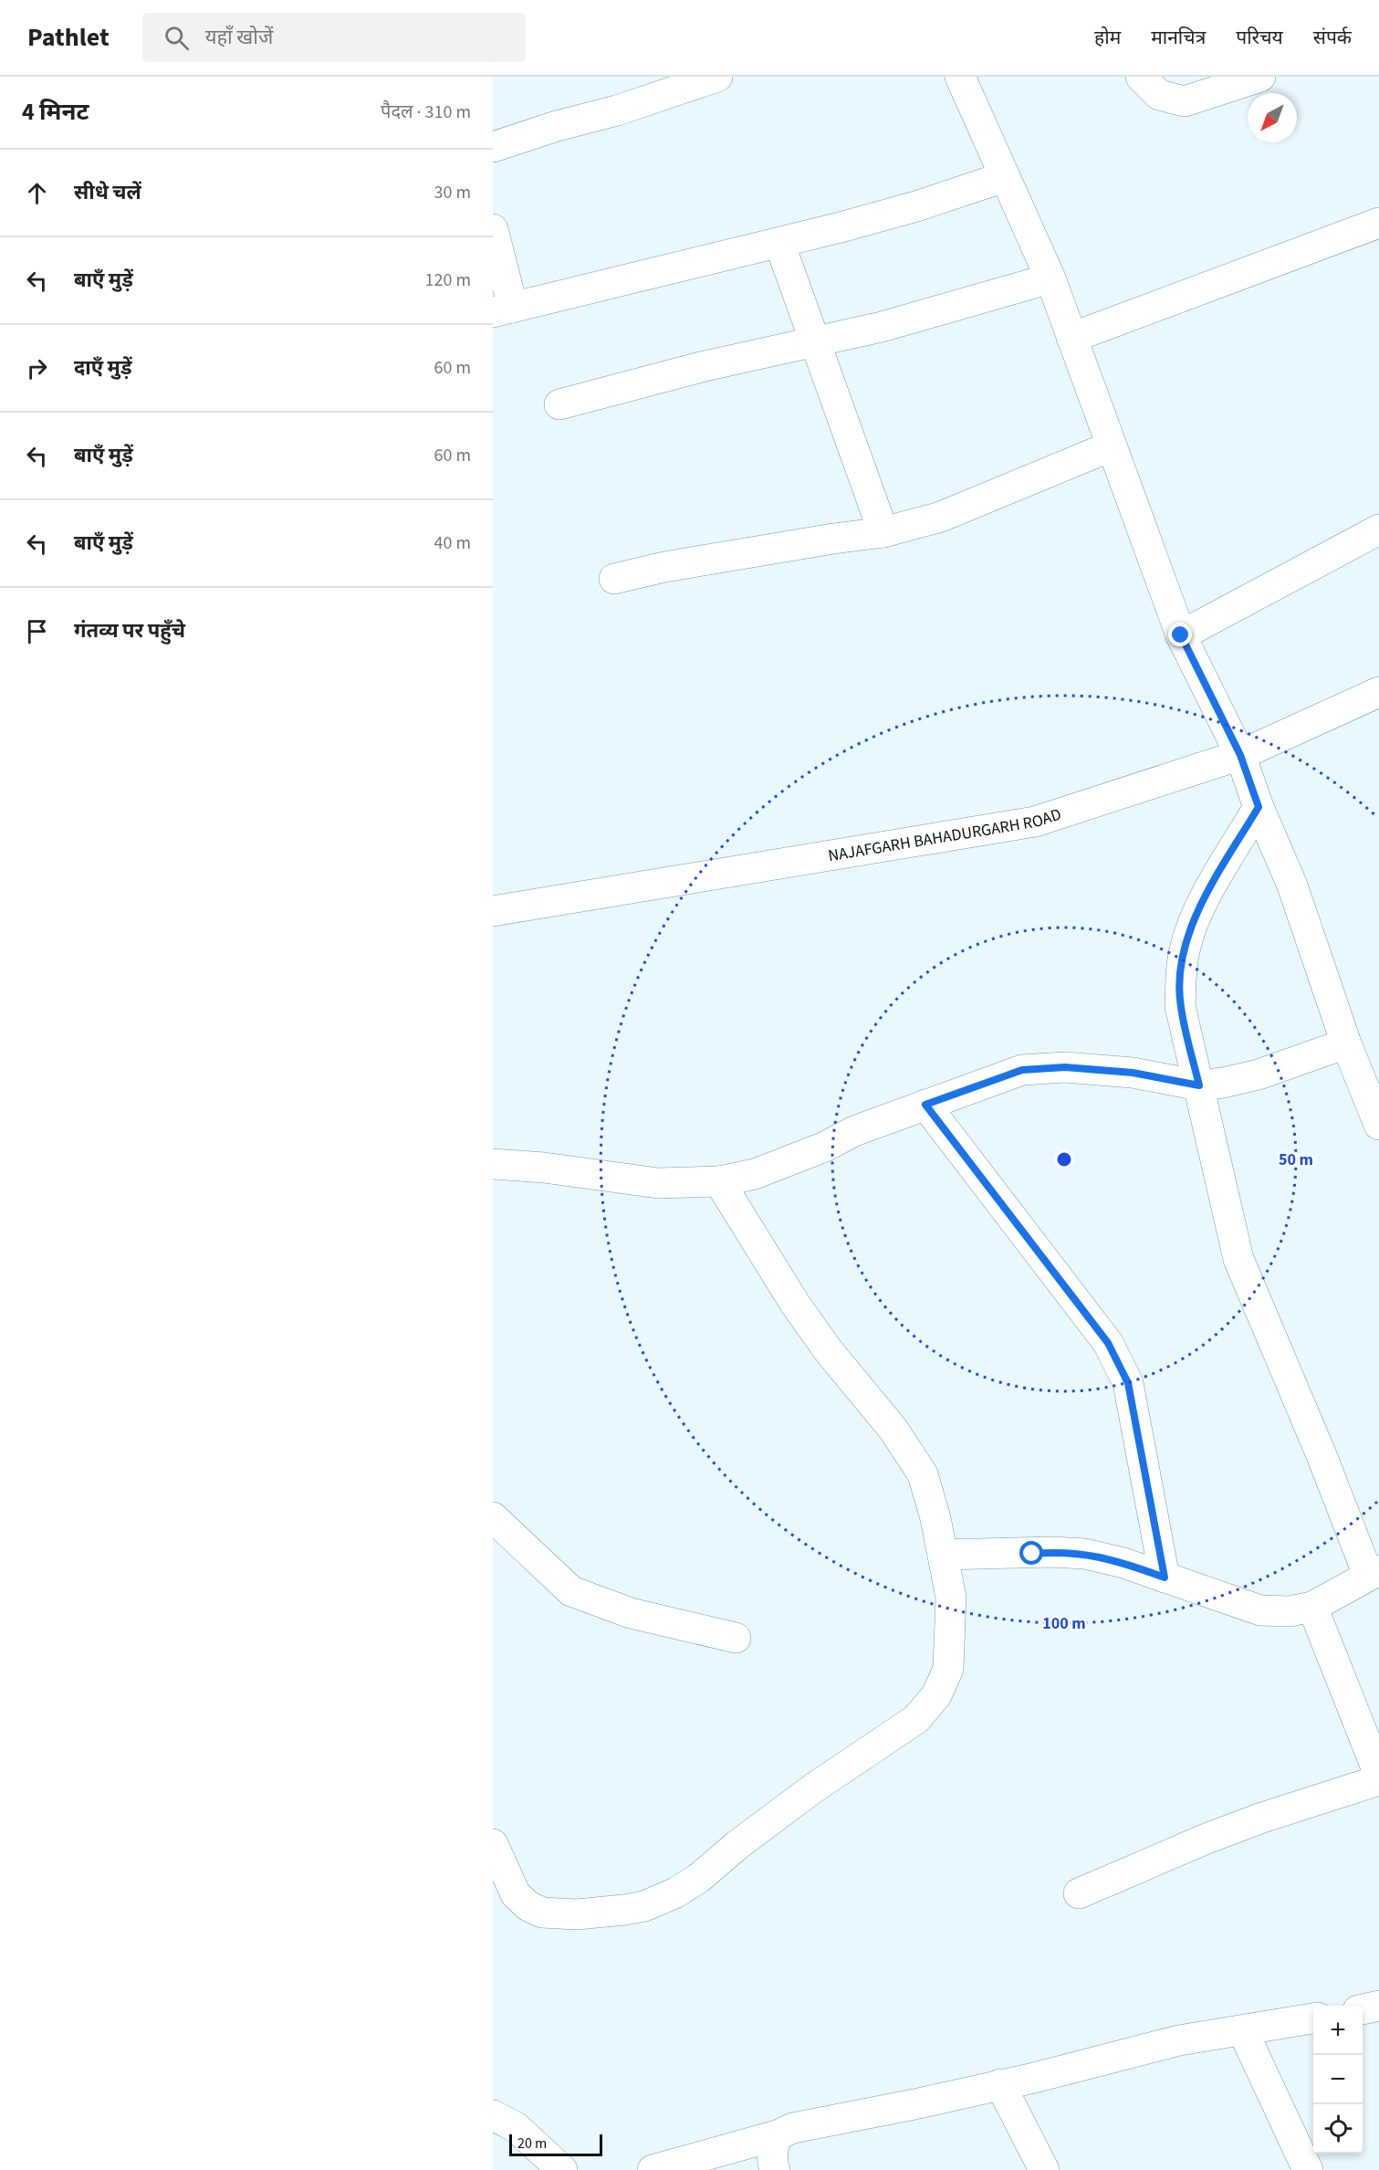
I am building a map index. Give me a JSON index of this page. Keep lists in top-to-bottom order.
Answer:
{
  "streets": {
    "street": ["NAJAFGARH BAHADURGARH ROAD"]
  },
  "scale_bar": "20 m",
  "north": "bottom left",
  "page": {
    "header": "Pathlet",
    "search": "यहाँ खोजें",
    "nav": [
      "होम",
      "मानचित्र",
      "परिचय",
      "संपर्क"
    ],
    "heading": ["4 मिनट", "पैदल · 310 m"],
    "list": [
      ["सीधे चलें", "30 m"],
      ["बाएँ मुड़ें", "120 m"],
      ["दाएँ मुड़ें", "60 m"],
      ["बाएँ मुड़ें", "60 m"],
      ["बाएँ मुड़ें", "40 m"],
      "गंतव्य पर पहुँचे"
    ],
    "map_buttons": ["+", "−"],
    "scale": "20 m"
  },
  "rings": ["50 m", "100 m"]
}
